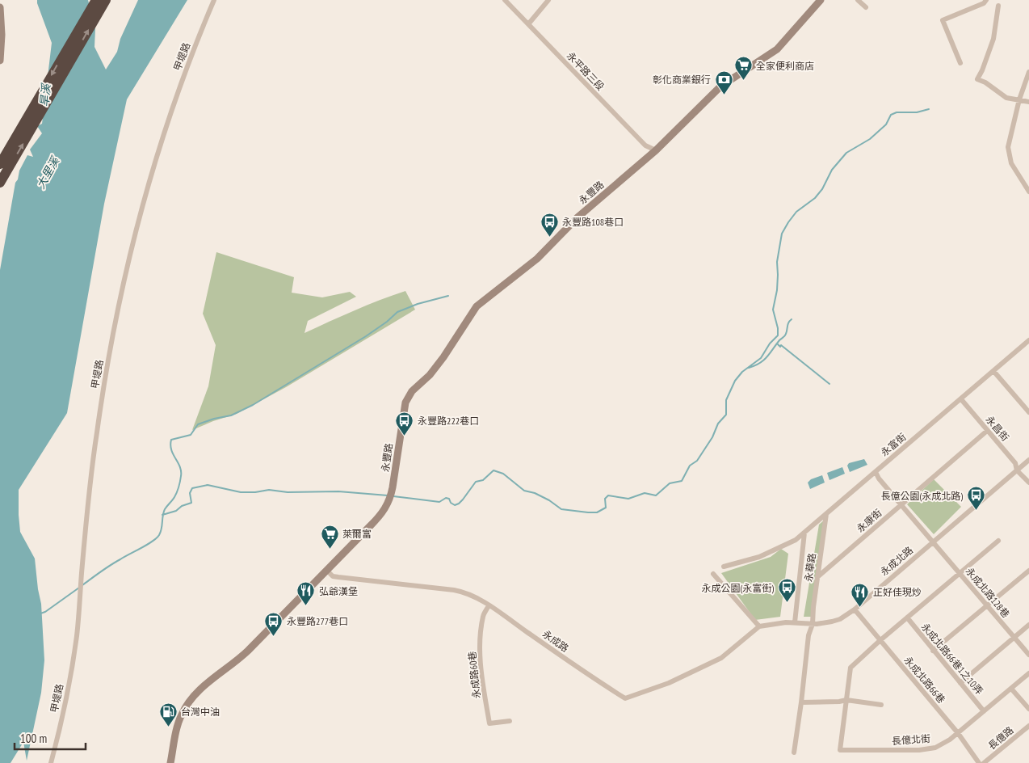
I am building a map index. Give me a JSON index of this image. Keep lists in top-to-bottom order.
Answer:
{
  "streets": {
    "street": [
      "甲堤路",
      "永平路三段",
      "永豐路",
      "永昌街",
      "永富街",
      "永康街",
      "永成北路",
      "永華路",
      "永成北路128巷",
      "永成路",
      "永成北路66巷1之10弄",
      "永成路60巷",
      "永成北路66巷",
      "長億路",
      "長億北街"
    ]
  },
  "crossings": [
    ["永平路三段", "永豐路"],
    ["永豐路", "永成路"],
    ["永昌街", "永富街"],
    ["永昌街", "永康街"],
    ["永昌街", "永成北路"],
    ["永富街", "永華路"],
    ["永富街", "永成北路128巷"],
    ["永康街", "永華路"],
    ["永康街", "永成北路128巷"],
    ["永成北路", "永華路"],
    ["永成北路", "永成北路128巷"],
    ["永成北路", "永成路"],
    ["永成北路", "永成北路66巷"],
    ["永華路", "永成路"],
    ["永成路", "永成路60巷"],
    ["永成北路66巷1之10弄", "長億北街"],
    ["永成北路66巷", "長億北街"]
  ],
  "water": ["旱溪", "大里溪"],
  "places": {
    "supermarket": ["全家便利商店", "萊爾富"],
    "bank": ["彰化商業銀行"],
    "bus stop": [
      "永豐路108巷口",
      "永豐路222巷口",
      "長億公園(永成北路)",
      "永成公園(永富街)",
      "永豐路277巷口"
    ],
    "restaurant": ["弘爺漢堡", "正好佳現炒"],
    "fuel station": ["台灣中油"]
  },
  "scale_bar": "100 m"
}
